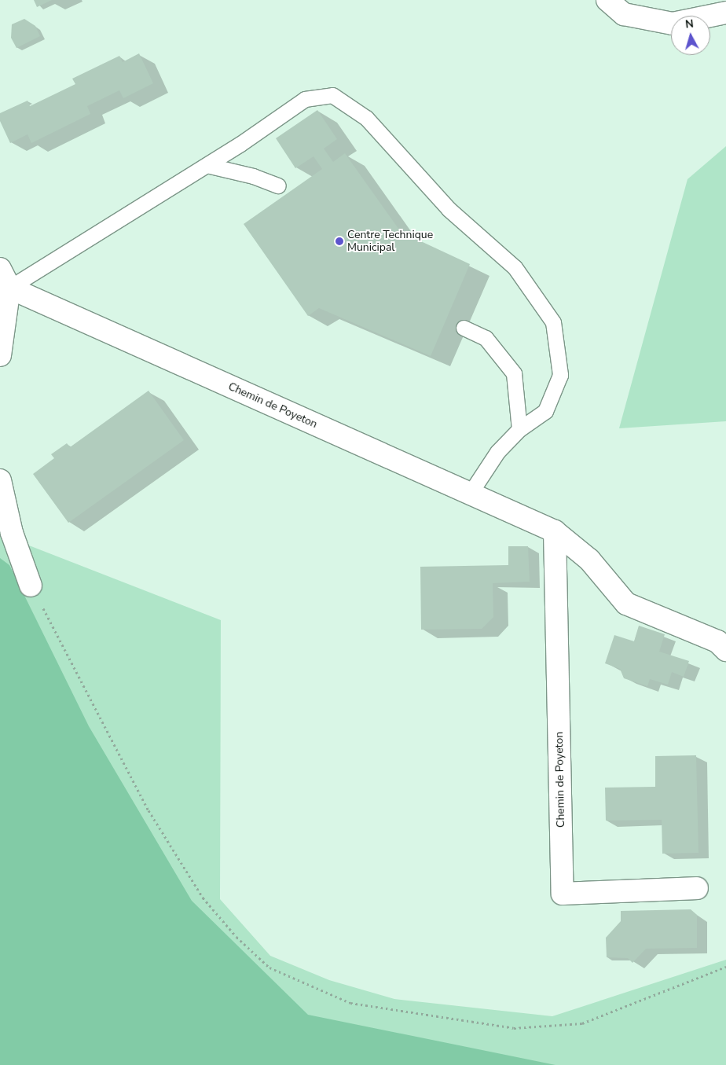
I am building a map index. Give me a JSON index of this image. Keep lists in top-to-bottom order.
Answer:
{
  "streets": {
    "street": ["Chemin de Poyeton"]
  },
  "places": ["Centre Technique Municipal"],
  "north": "top"
}
